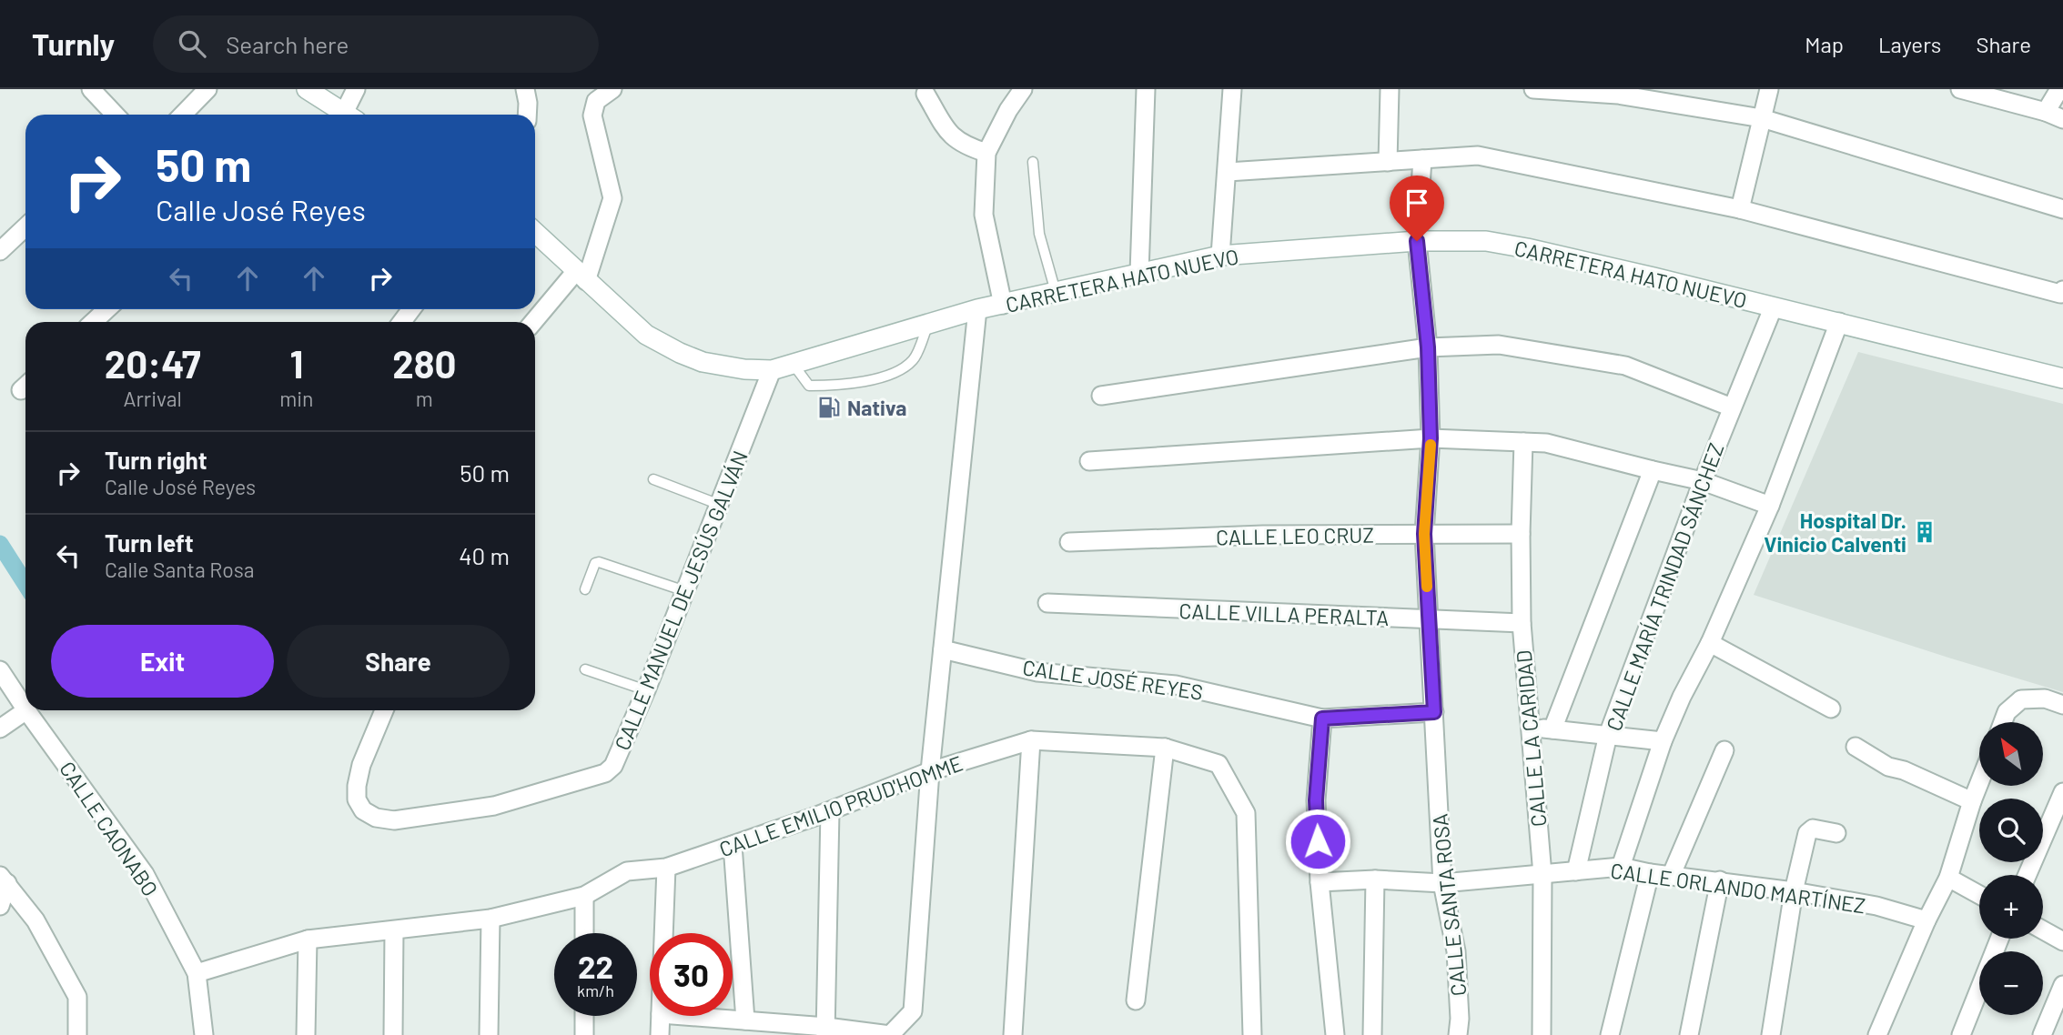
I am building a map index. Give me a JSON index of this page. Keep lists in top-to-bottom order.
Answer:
{
  "streets": {
    "main road": ["CARRETERA HATO NUEVO"],
    "street": [
      "CALLE LEO CRUZ",
      "CALLE MARÍA TRINDAD SÁNCHEZ",
      "CALLE MANUEL DE JESÚS GALVÁN",
      "CALLE VILLA PERALTA",
      "CALLE JOSÉ REYES",
      "CALLE LA CARIDAD",
      "CALLE EMILIO PRUD'HOMME",
      "CALLE CAONABO",
      "CALLE ORLANDO MARTÍNEZ",
      "CALLE SANTA ROSA"
    ]
  },
  "crossings": [
    ["CARRETERA HATO NUEVO", "CALLE MARÍA TRINDAD SÁNCHEZ"],
    ["CARRETERA HATO NUEVO", "CALLE MANUEL DE JESÚS GALVÁN"],
    ["CARRETERA HATO NUEVO", "CALLE SANTA ROSA"],
    ["CALLE LEO CRUZ", "CALLE LA CARIDAD"],
    ["CALLE LEO CRUZ", "CALLE SANTA ROSA"],
    ["CALLE MARÍA TRINDAD SÁNCHEZ", "CALLE ORLANDO MARTÍNEZ"],
    ["CALLE VILLA PERALTA", "CALLE LA CARIDAD"],
    ["CALLE VILLA PERALTA", "CALLE SANTA ROSA"],
    ["CALLE JOSÉ REYES", "CALLE SANTA ROSA"],
    ["CALLE LA CARIDAD", "CALLE ORLANDO MARTÍNEZ"],
    ["CALLE EMILIO PRUD'HOMME", "CALLE CAONABO"],
    ["CALLE ORLANDO MARTÍNEZ", "CALLE SANTA ROSA"]
  ],
  "places": {
    "fuel station": ["Nativa"],
    "building": ["Hospital Dr. Vinicio Calventi"]
  },
  "north": "top left",
  "page": {
    "header": "Turnly",
    "search": "Search here",
    "nav": ["Map", "Layers", "Share"],
    "turn": ["50 m", "Calle José Reyes"],
    "eta": [
      "20:47",
      "Arrival",
      "1",
      "min",
      "280",
      "m"
    ],
    "list": [
      {
        "name": "Turn right",
        "note": "Calle José Reyes",
        "value": "50 m"
      },
      {
        "name": "Turn left",
        "note": "Calle Santa Rosa",
        "value": "40 m"
      }
    ],
    "buttons": ["Exit", "Share"],
    "map_buttons": ["+", "−"],
    "speed": "22 km/h",
    "limit": "30"
  }
}
